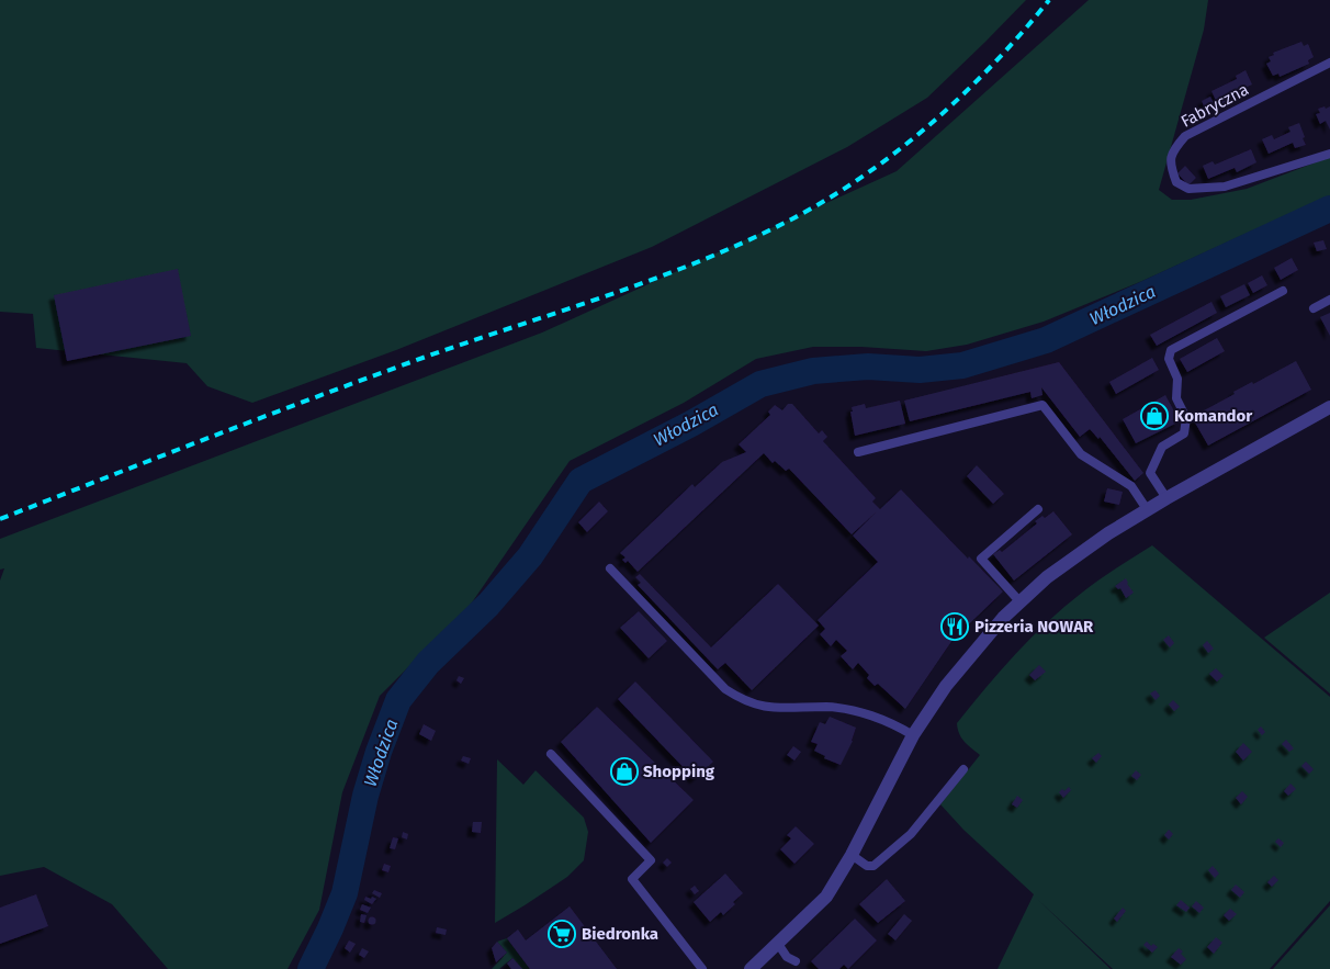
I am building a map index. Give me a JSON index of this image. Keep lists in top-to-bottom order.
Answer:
{
  "streets": {
    "lane": ["Fabryczna"]
  },
  "water": ["Włodzica"],
  "places": {
    "shop": ["Komandor", "Shopping"],
    "restaurant": ["Pizzeria NOWAR"],
    "supermarket": ["Biedronka"]
  }
}
